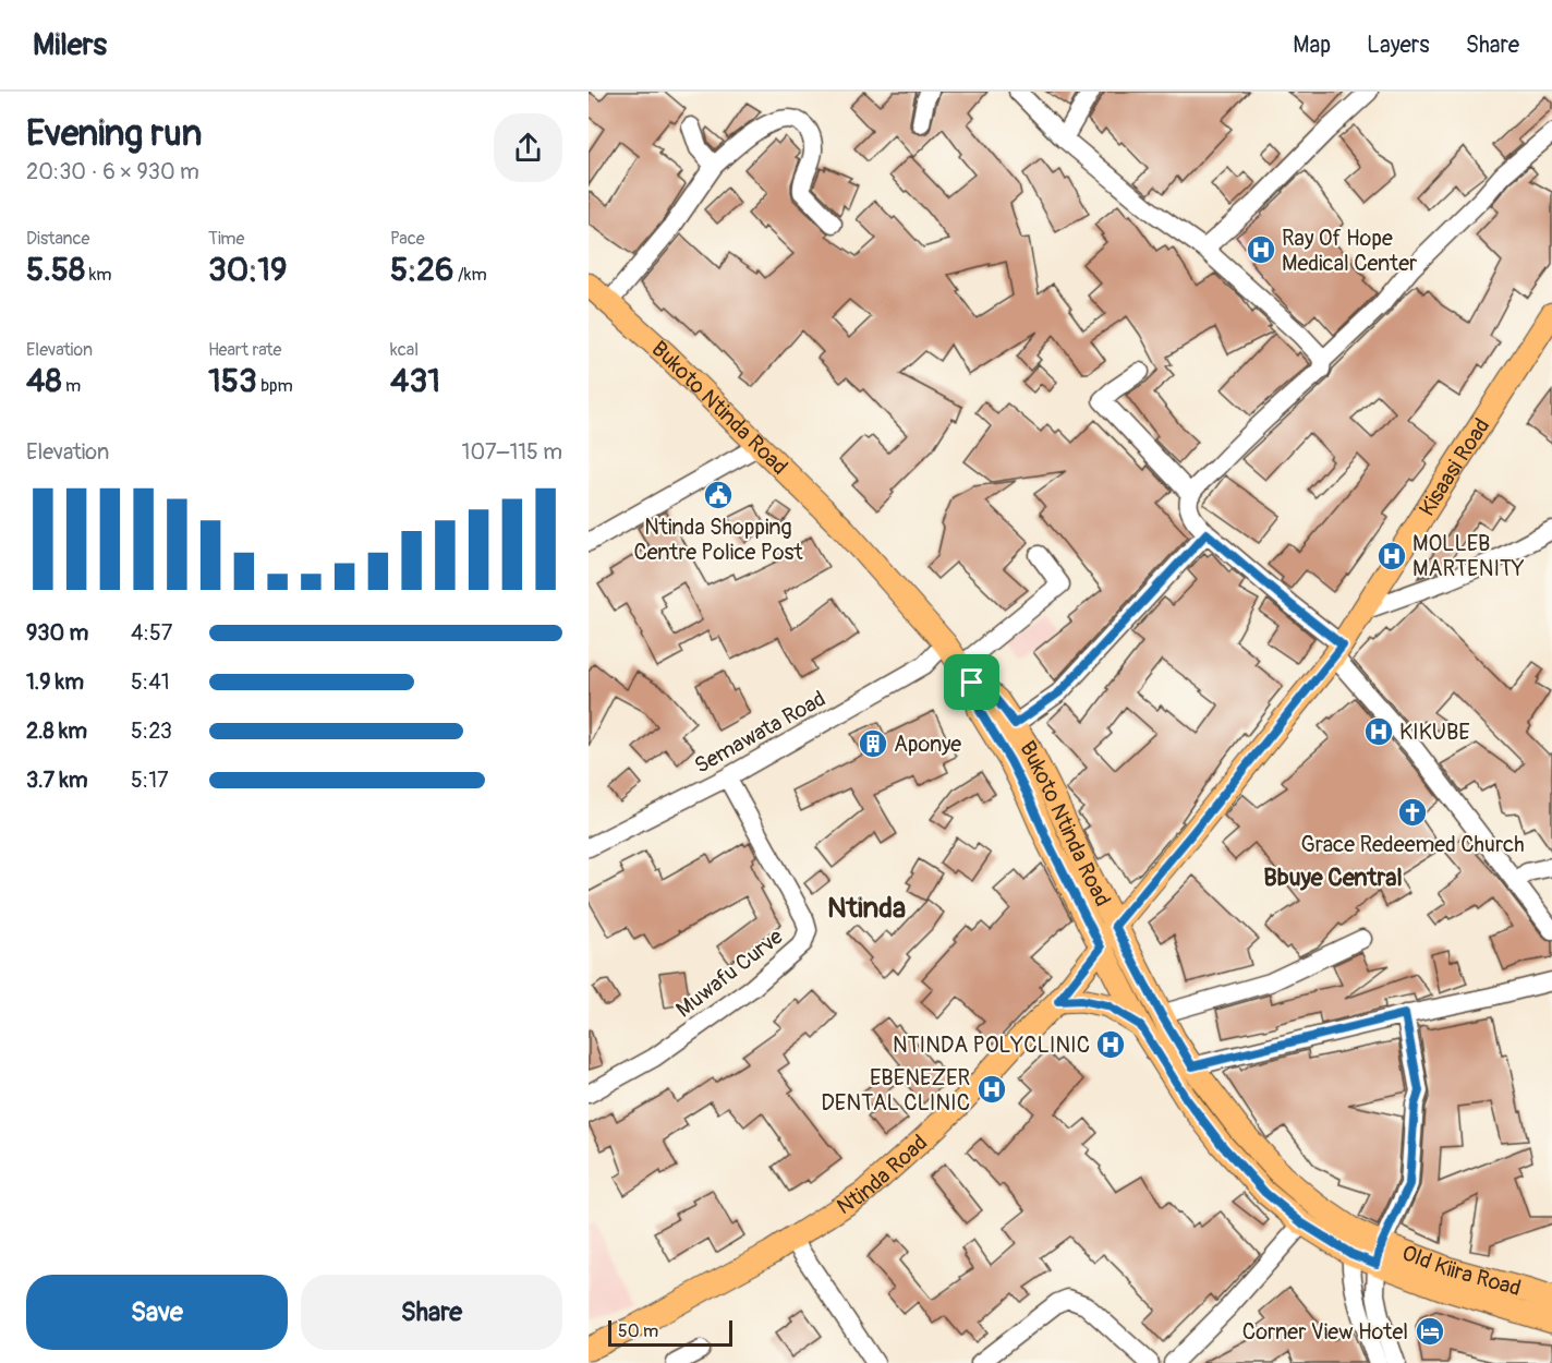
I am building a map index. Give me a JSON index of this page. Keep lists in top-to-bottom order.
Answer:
{
  "streets": {
    "main road": [
      "Bukoto Ntinda Road",
      "Kisaasi Road",
      "Ntinda Road",
      "Old Kiira Road"
    ],
    "street": ["Semawata Road", "Muwafu Curve"]
  },
  "crossings": [
    ["Bukoto Ntinda Road", "Kisaasi Road"],
    ["Bukoto Ntinda Road", "Semawata Road"],
    ["Bukoto Ntinda Road", "Ntinda Road"],
    ["Bukoto Ntinda Road", "Old Kiira Road"],
    ["Kisaasi Road", "Ntinda Road"],
    ["Semawata Road", "Muwafu Curve"]
  ],
  "districts": ["Bbuye Central", "Ntinda"],
  "places": {
    "hospital": [
      "Ray Of Hope Medical Center",
      "MOLLEB MARTENITY",
      "KIKUBE",
      "NTINDA POLYCLINIC",
      "EBENEZER DENTAL CLINIC"
    ],
    "public building": ["Ntinda Shopping Centre Police Post"],
    "building": ["Aponye"],
    "church": ["Grace Redeemed Church"],
    "hotel": ["Corner View Hotel"]
  },
  "scale_bar": "50 m",
  "page": {
    "header": "Milers",
    "nav": ["Map", "Layers", "Share"],
    "heading": ["Evening run", "20:30 · 6 × 930 m"],
    "stats": [
      ["Distance", "5.58 km"],
      ["Time", "30:19"],
      ["Pace", "5:26 /km"],
      ["Elevation", "48 m"],
      ["Heart rate", "153 bpm"],
      ["kcal", "431"]
    ],
    "chart": ["Elevation", "107–115 m"],
    "list": [
      {
        "name": "930 m",
        "note": "4:57"
      },
      {
        "name": "1.9 km",
        "note": "5:41"
      },
      {
        "name": "2.8 km",
        "note": "5:23"
      },
      {
        "name": "3.7 km",
        "note": "5:17"
      }
    ],
    "buttons": ["Save", "Share"],
    "scale": "50 m"
  }
}
